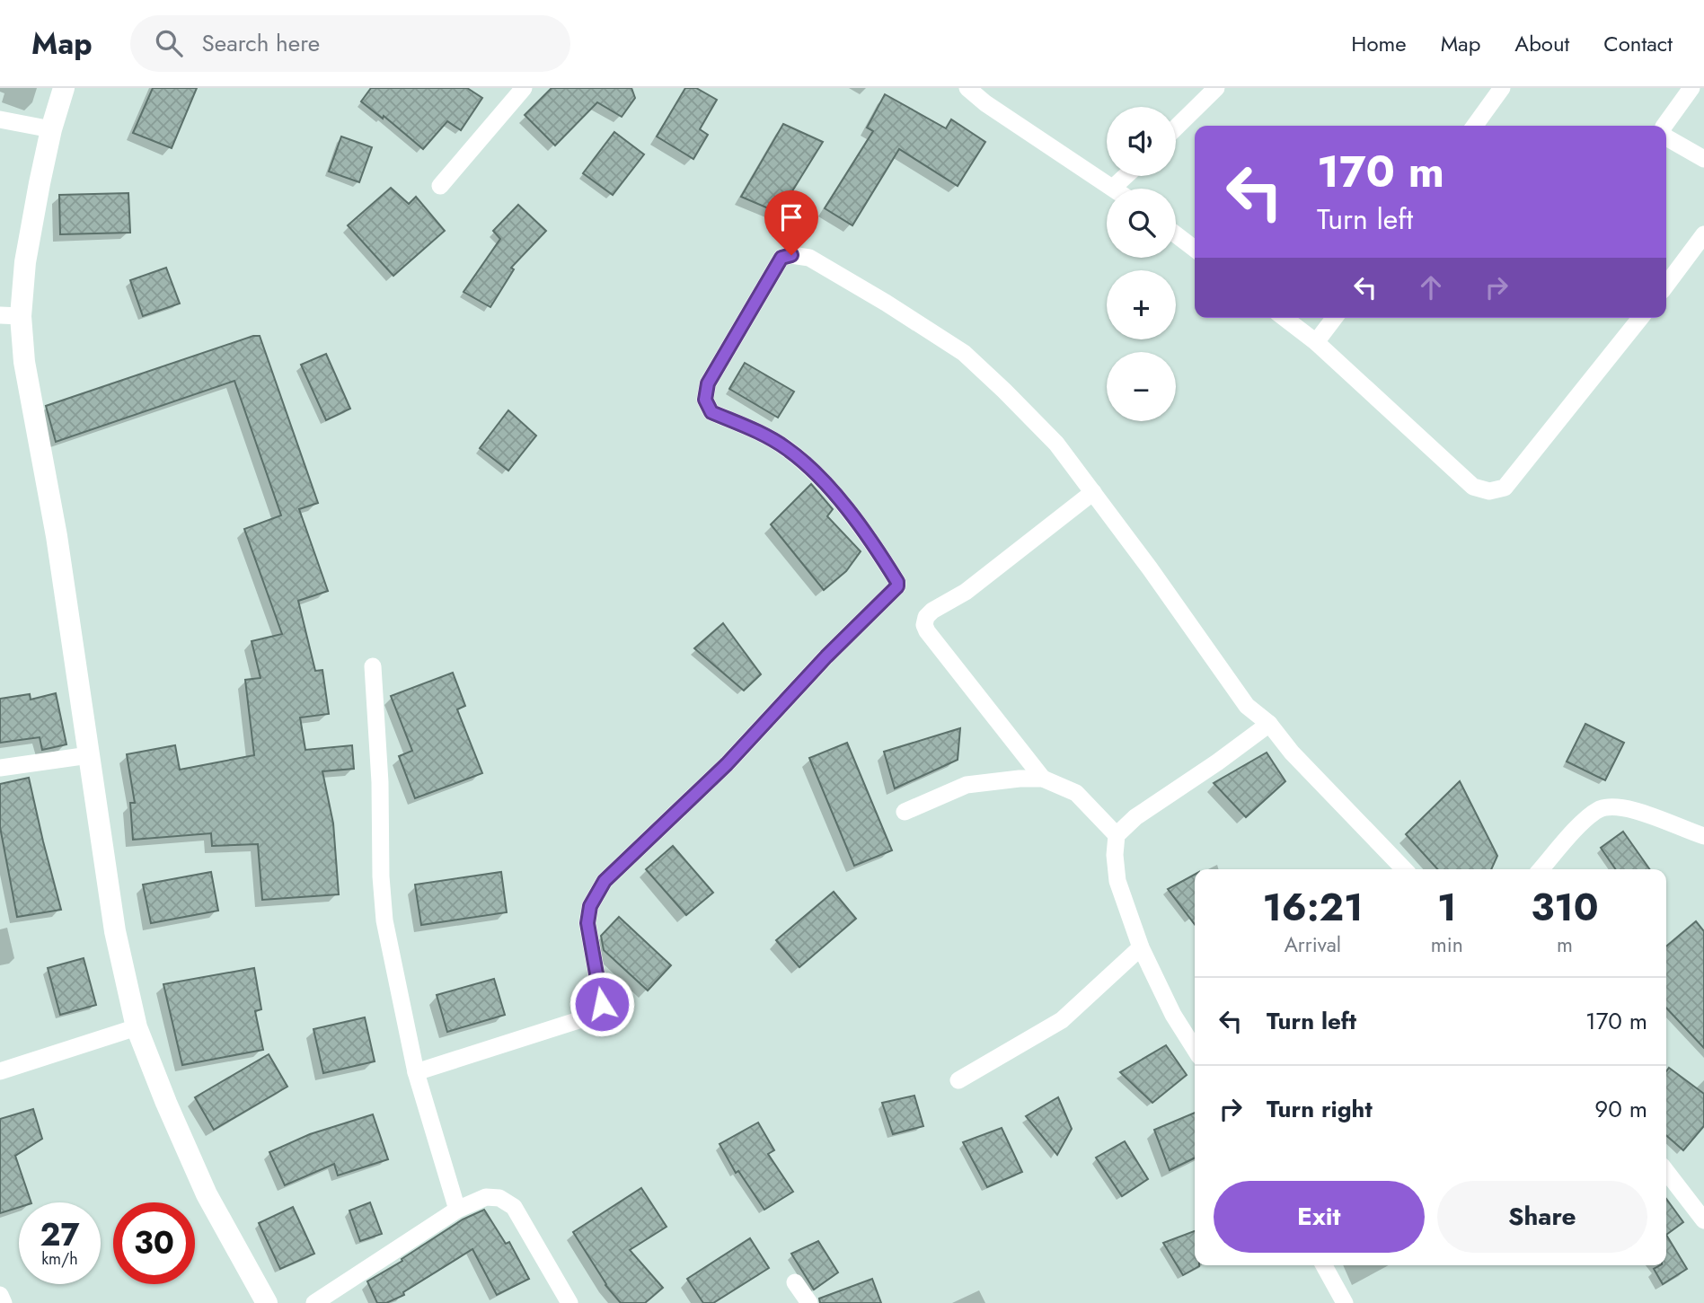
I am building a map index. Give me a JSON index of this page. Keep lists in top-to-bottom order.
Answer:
{
  "page": {
    "header": "Map",
    "search": "Search here",
    "nav": [
      "Home",
      "Map",
      "About",
      "Contact"
    ],
    "map_buttons": ["+", "−"],
    "turn": ["170 m", "Turn left"],
    "eta": [
      "16:21",
      "Arrival",
      "1",
      "min",
      "310",
      "m"
    ],
    "list": [
      {
        "name": "Turn left",
        "value": "170 m"
      },
      {
        "name": "Turn right",
        "value": "90 m"
      }
    ],
    "buttons": ["Exit", "Share"],
    "speed": "27 km/h",
    "limit": "30"
  }
}
